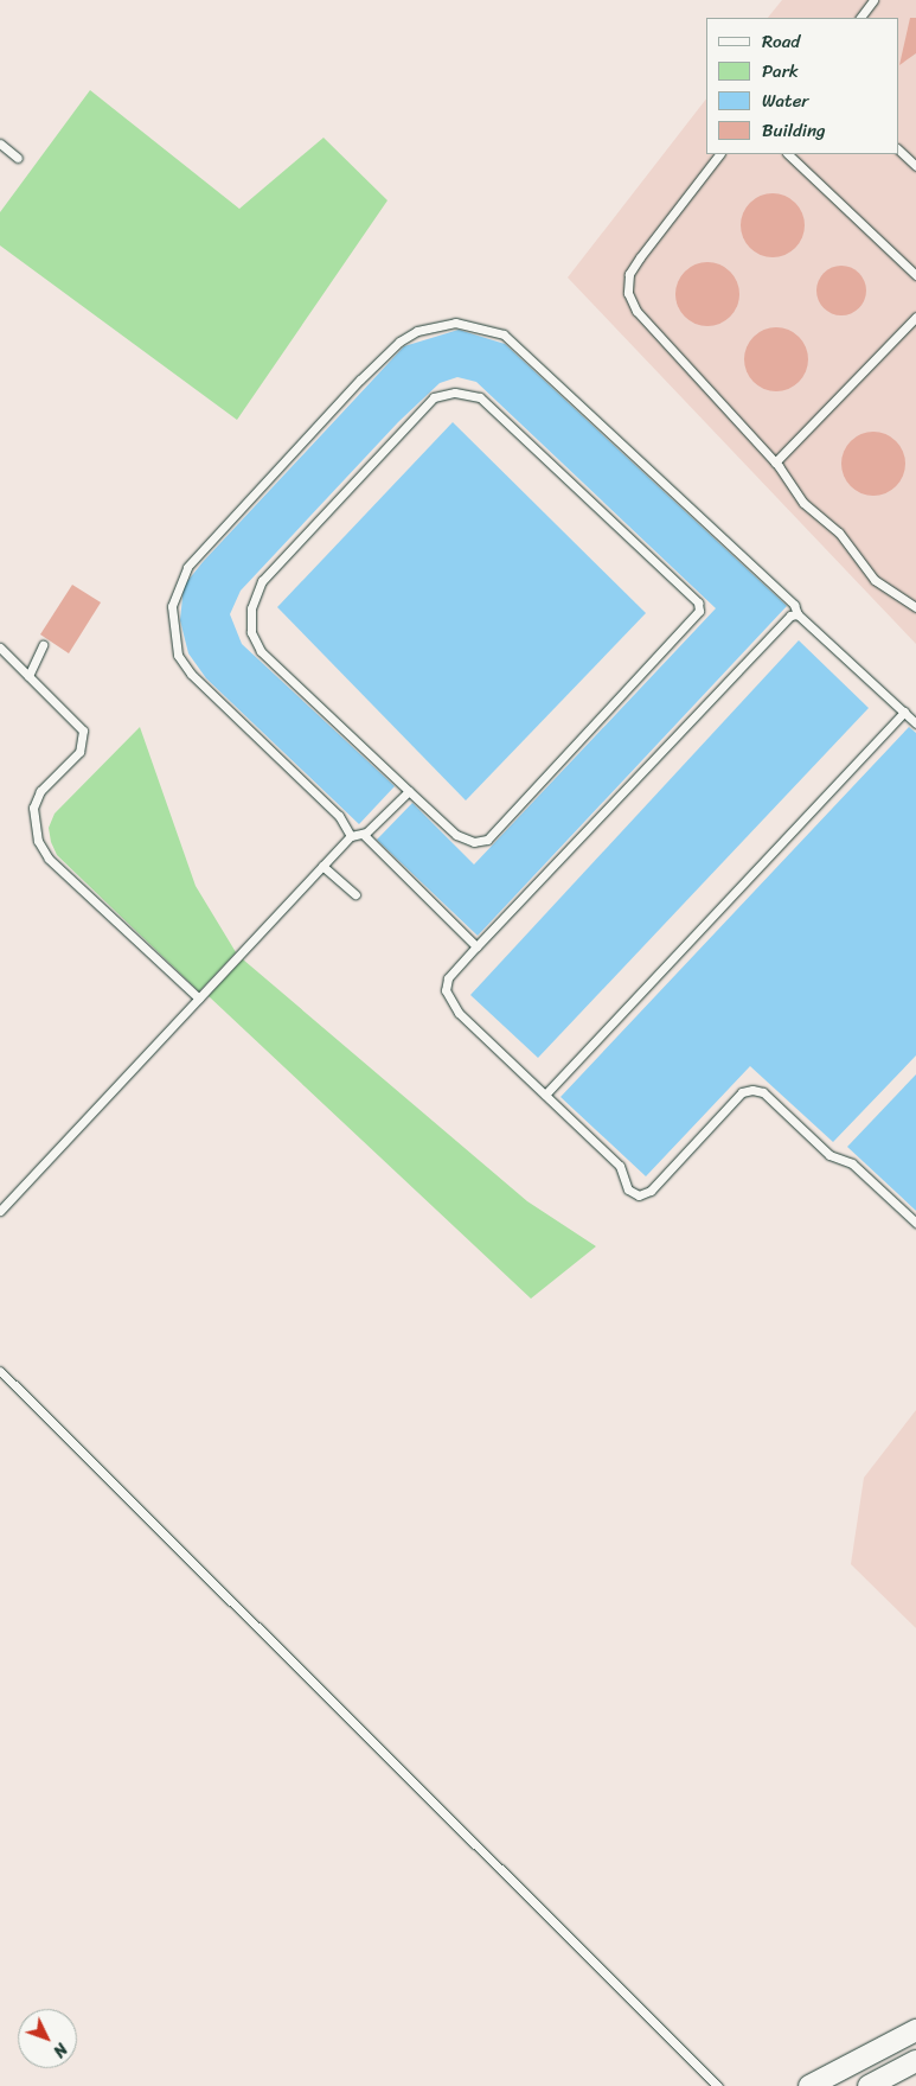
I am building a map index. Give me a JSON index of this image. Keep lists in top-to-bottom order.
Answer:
{
  "legend": [
    "Road",
    "Park",
    "Water",
    "Building"
  ],
  "north": "bottom right"
}
